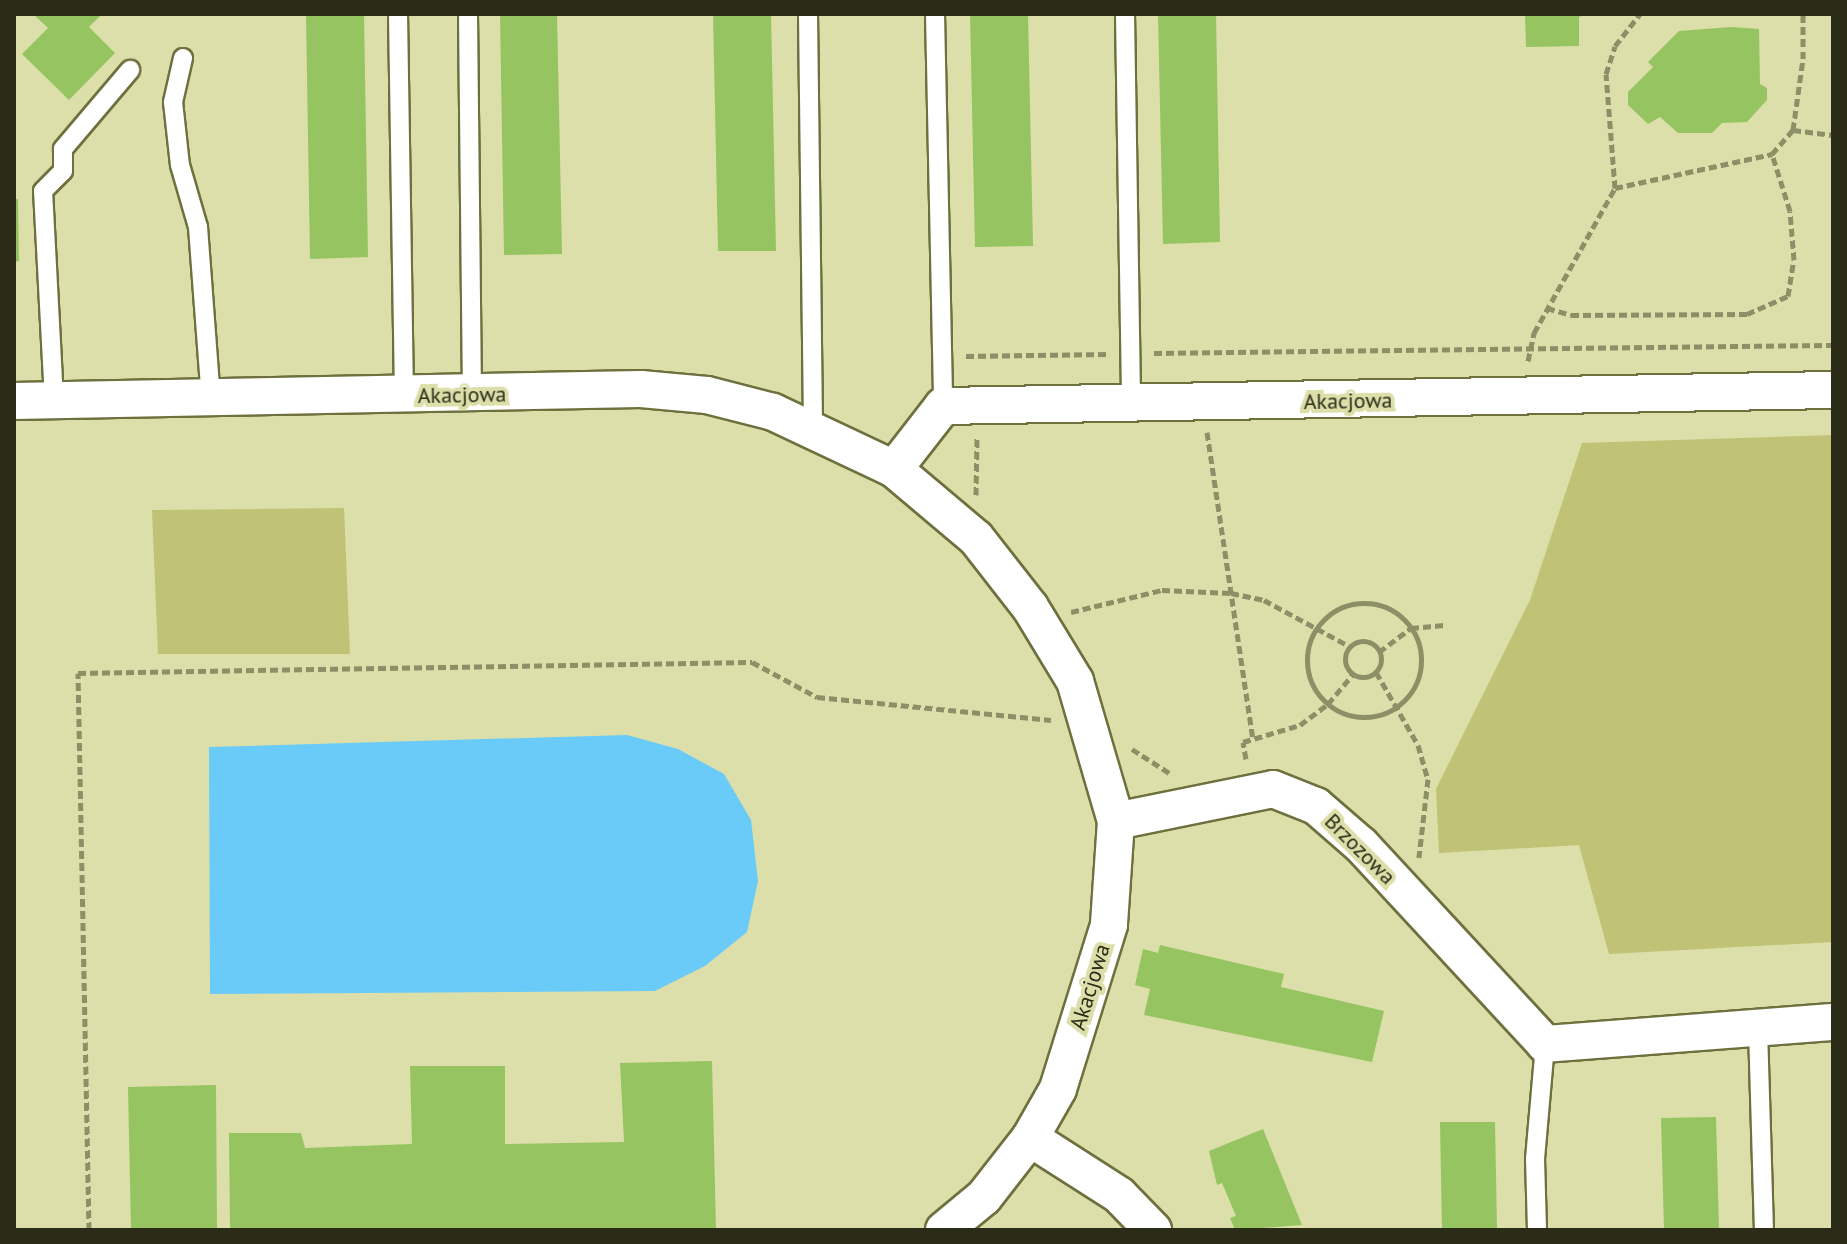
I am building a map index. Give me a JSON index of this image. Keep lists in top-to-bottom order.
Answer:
{
  "streets": {
    "street": ["Akacjowa", "Brzozowa"]
  },
  "crossings": [
    ["Akacjowa", "Brzozowa"]
  ]
}
